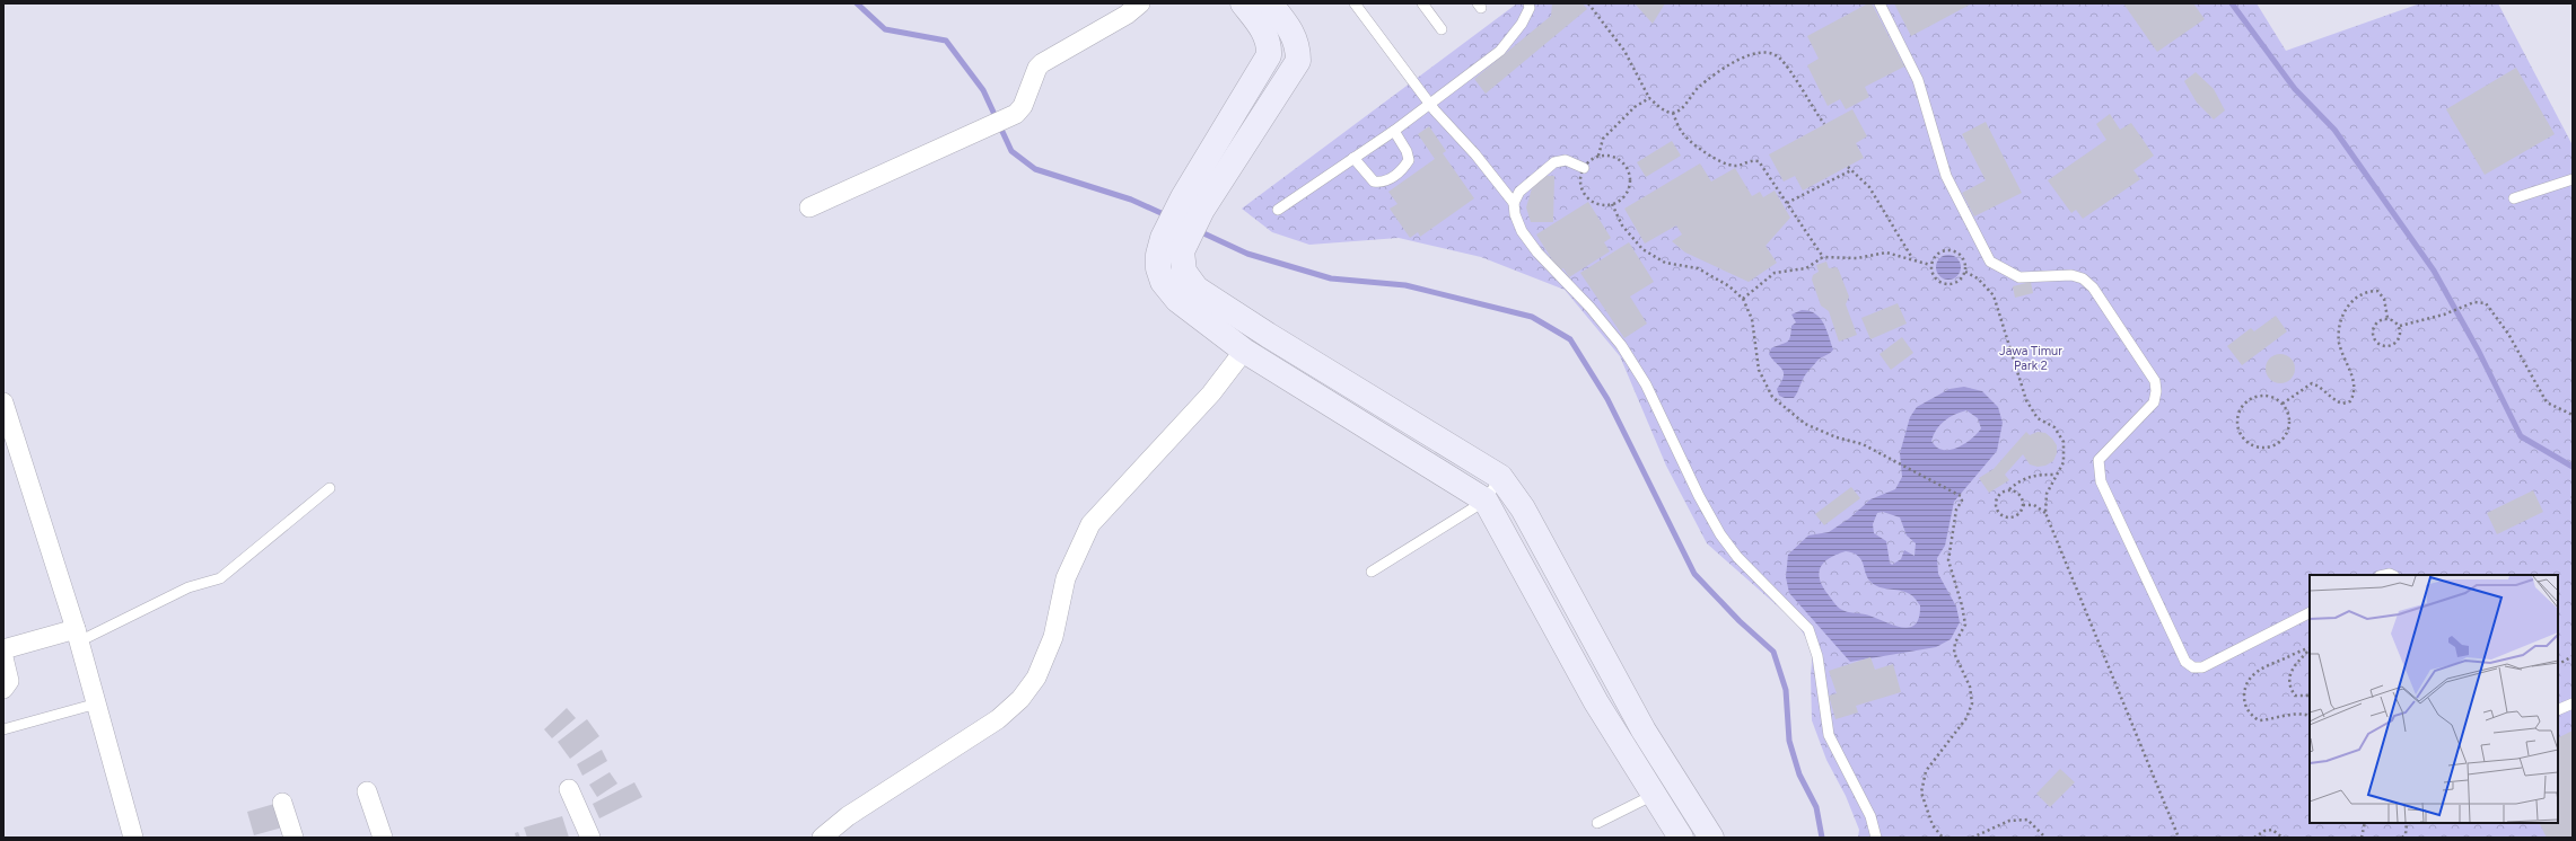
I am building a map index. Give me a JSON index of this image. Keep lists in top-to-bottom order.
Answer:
{
  "parks": ["Jawa Timur Park 2"]
}
